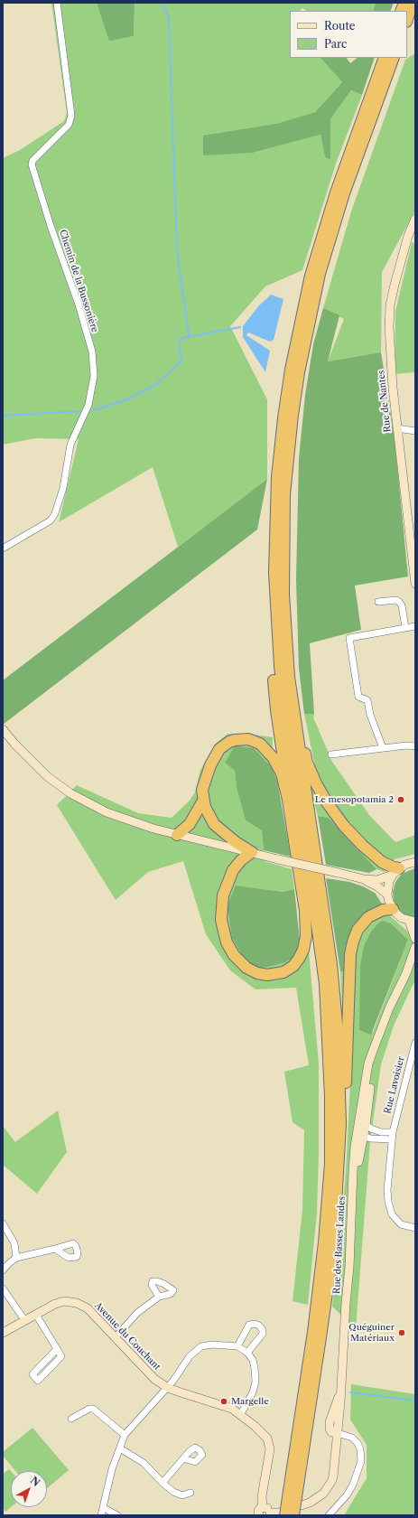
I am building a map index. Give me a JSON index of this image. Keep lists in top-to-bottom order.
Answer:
{
  "streets": {
    "street": [
      "Chemin de la Bussonière",
      "Rue de Nantes",
      "Rue Lavoisier",
      "Rue des Basses Landes",
      "Avenue du Couchant"
    ]
  },
  "places": ["Le mesopotamia 2", "Quéguiner Matériaux", "Margelle"],
  "legend": ["Route", "Parc"],
  "north": "top right"
}
